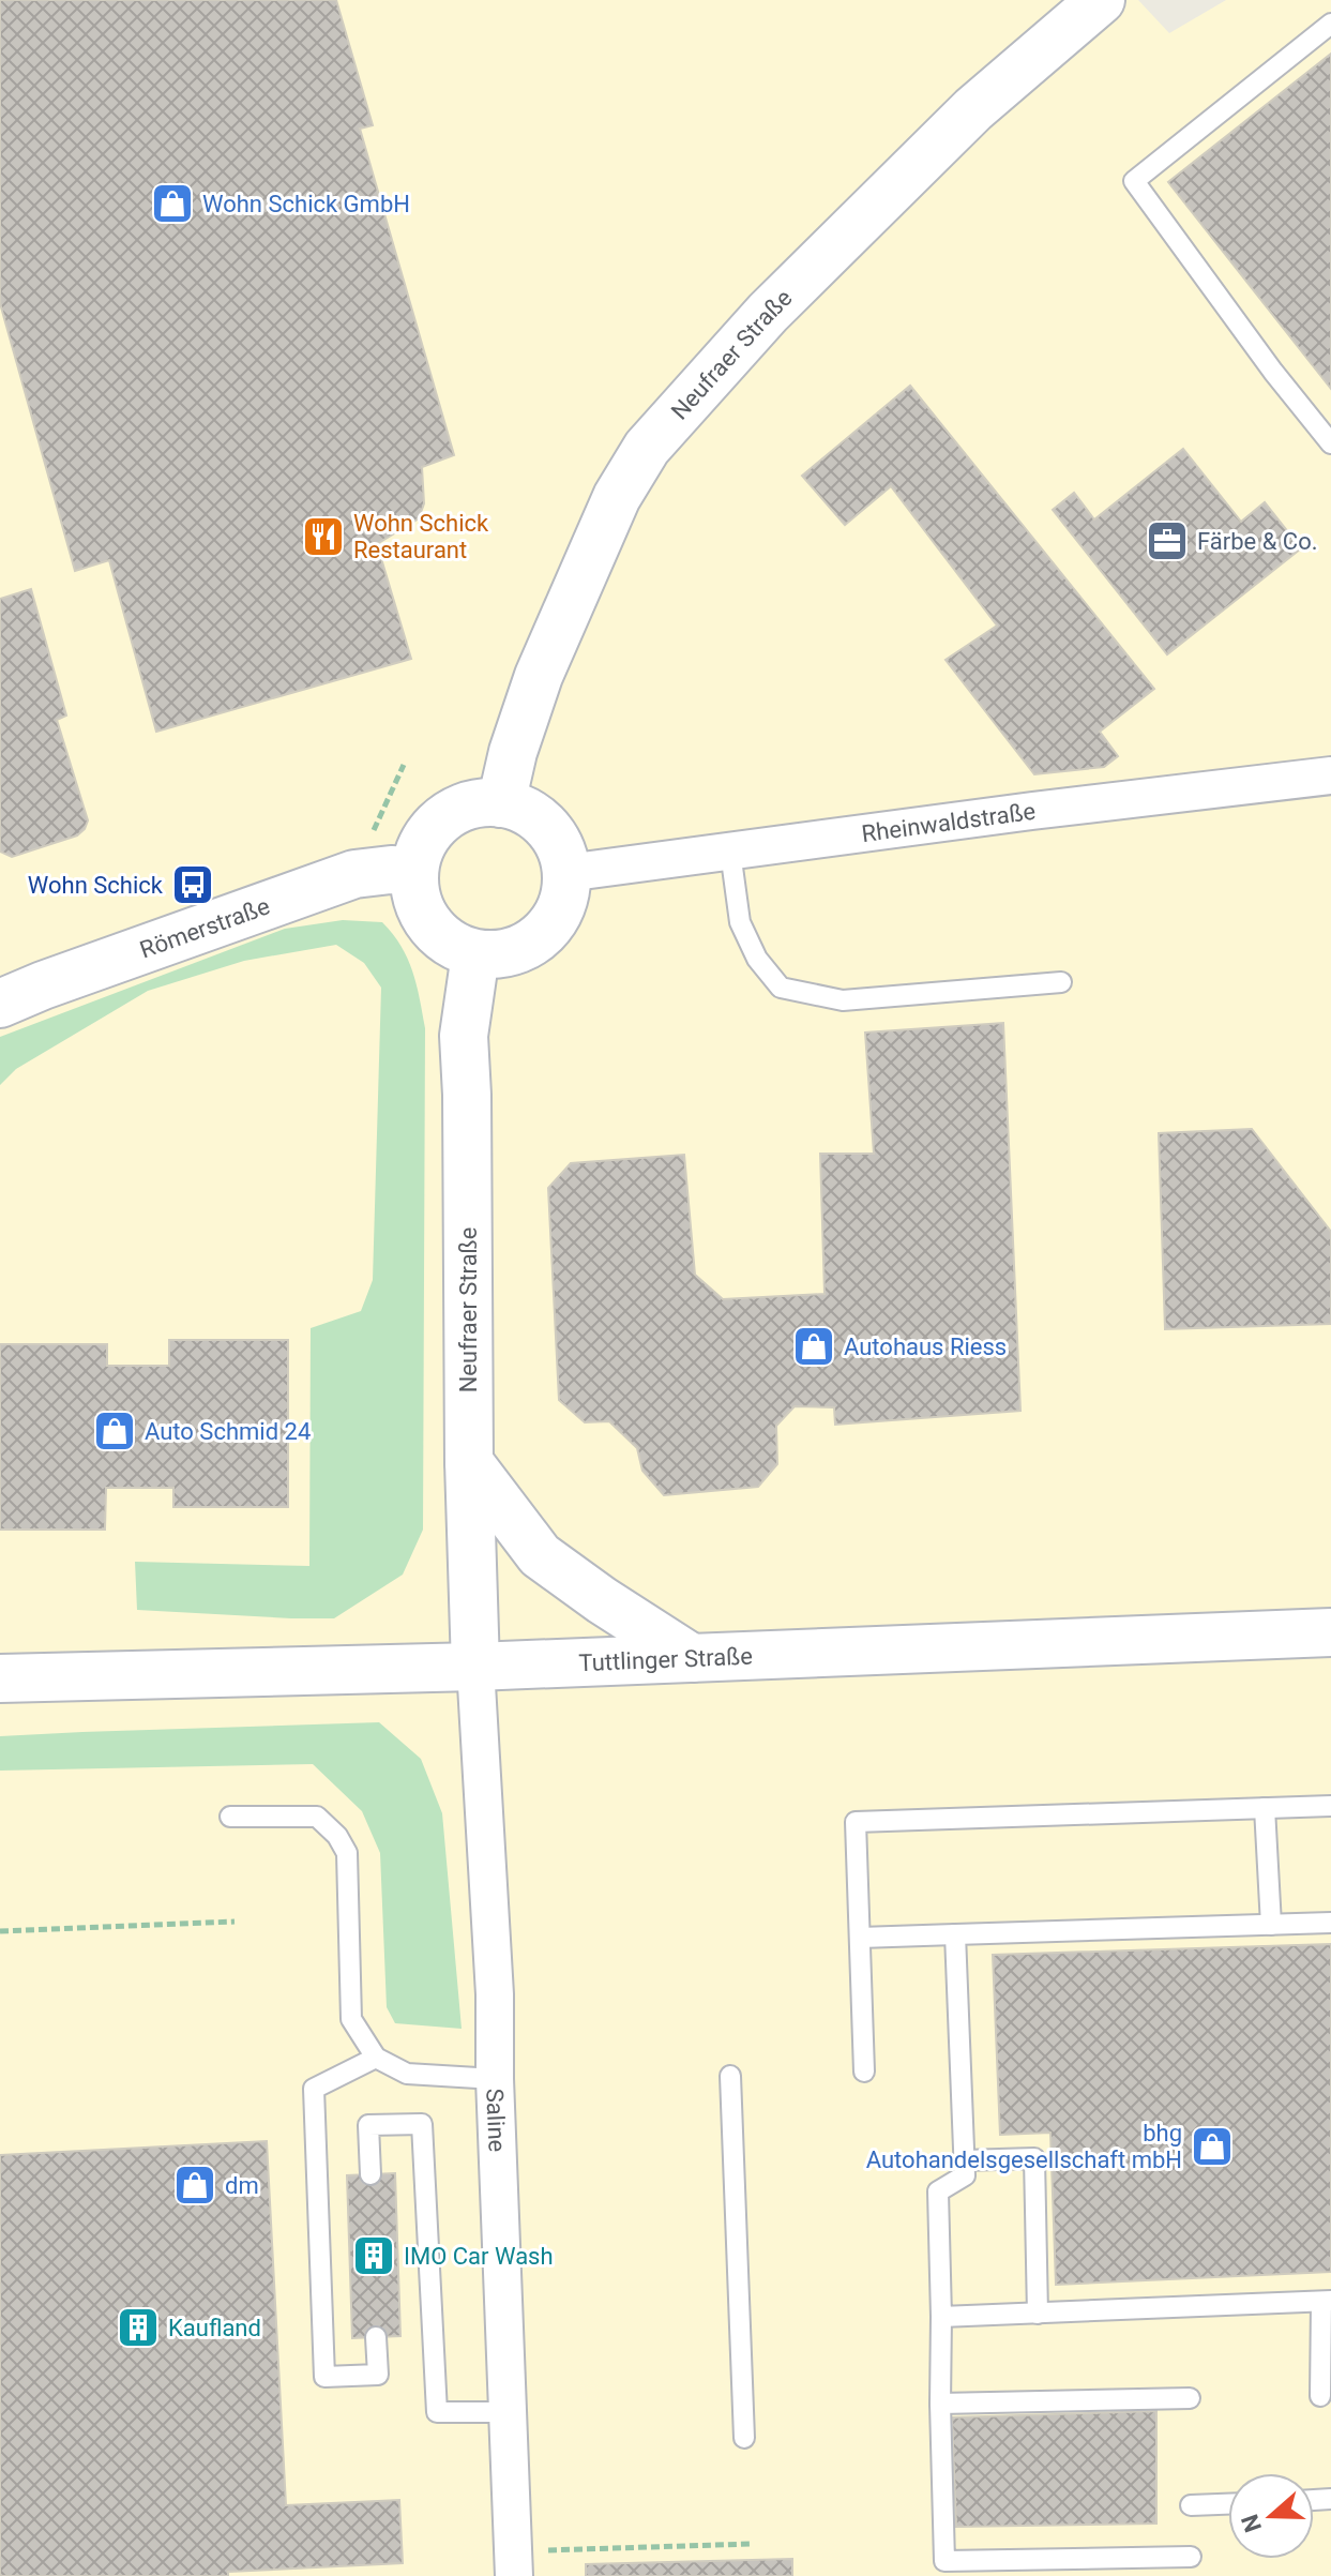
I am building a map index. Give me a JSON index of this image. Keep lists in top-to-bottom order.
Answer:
{
  "streets": {
    "street": [
      "Neufraer Straße",
      "Rheinwaldstraße",
      "Römerstraße",
      "Tuttlinger Straße",
      "Saline"
    ]
  },
  "crossings": [
    ["Neufraer Straße", "Rheinwaldstraße"],
    ["Neufraer Straße", "Römerstraße"],
    ["Neufraer Straße", "Tuttlinger Straße"],
    ["Neufraer Straße", "Saline"],
    ["Rheinwaldstraße", "Römerstraße"],
    ["Tuttlinger Straße", "Saline"]
  ],
  "places": {
    "shop": [
      "Wohn Schick GmbH",
      "Autohaus Riess",
      "Auto Schmid 24",
      "bhg Autohandelsgesellschaft mbH",
      "dm"
    ],
    "restaurant": ["Wohn Schick Restaurant"],
    "office": ["Färbe & Co."],
    "bus stop": ["Wohn Schick"],
    "building": ["IMO Car Wash", "Kaufland"]
  },
  "north": "left"
}
